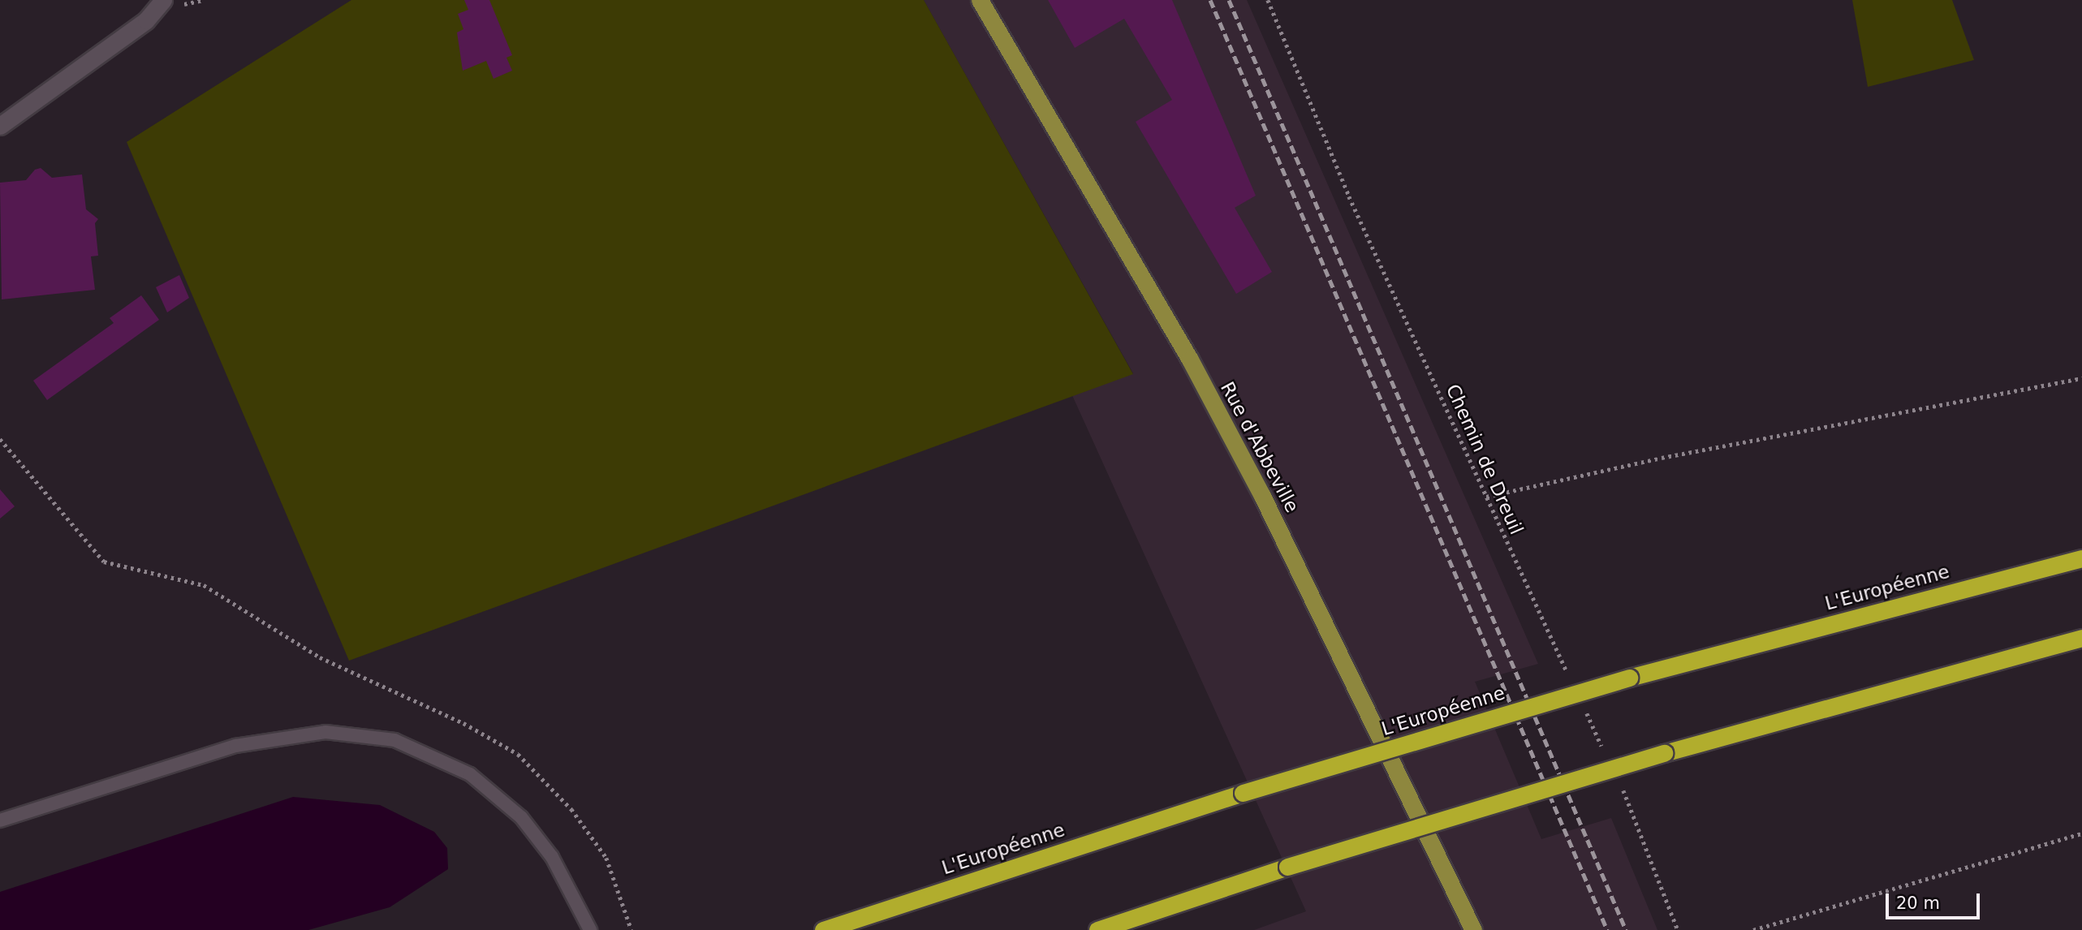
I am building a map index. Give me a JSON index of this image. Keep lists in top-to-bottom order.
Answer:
{
  "streets": {
    "highway": ["L'Européenne"],
    "main road": ["Rue d'Abbeville"],
    "path": ["Chemin de Dreuil"]
  },
  "scale_bar": "20 m"
}
